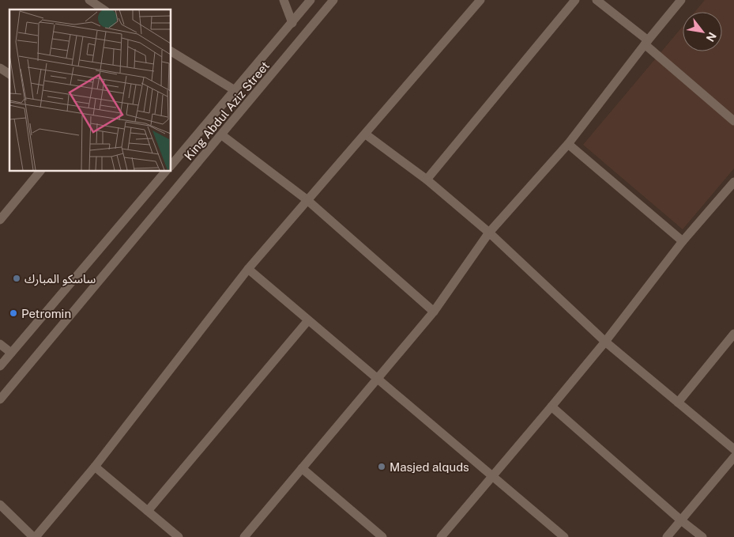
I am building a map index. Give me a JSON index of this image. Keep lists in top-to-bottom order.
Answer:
{
  "streets": {
    "street": ["King Abdul Aziz Street"]
  },
  "places": ["ساسكو المبارك", "Petromin", "Masjed alquds"],
  "north": "bottom right"
}
